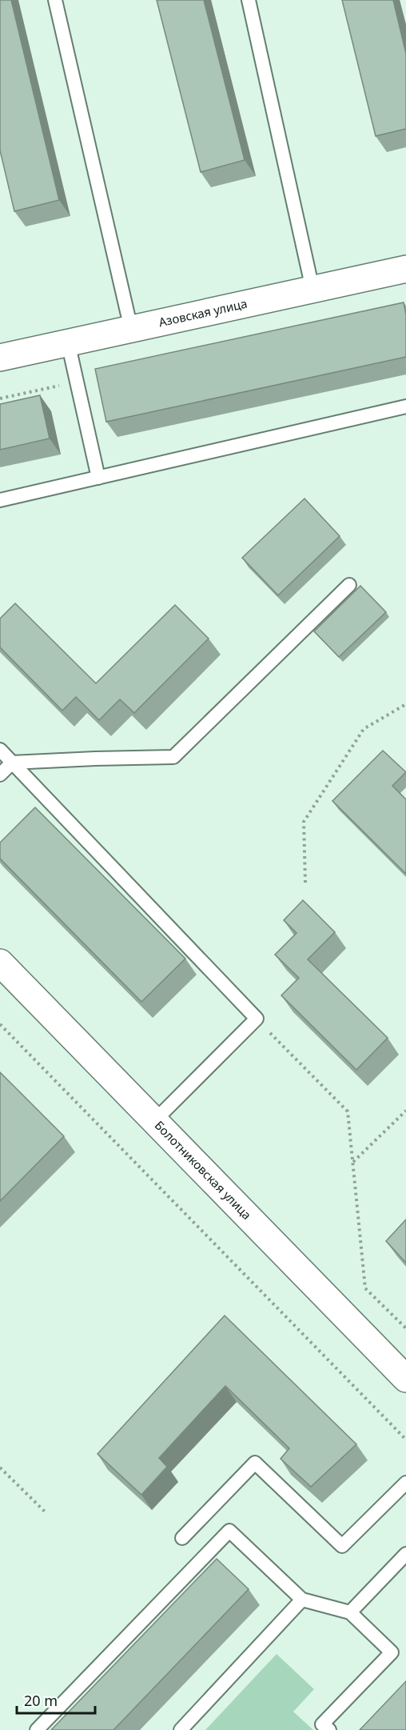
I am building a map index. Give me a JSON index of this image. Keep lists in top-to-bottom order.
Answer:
{
  "streets": {
    "street": ["Азовская улица", "Болотниковская улица"]
  },
  "scale_bar": "20 m"
}
